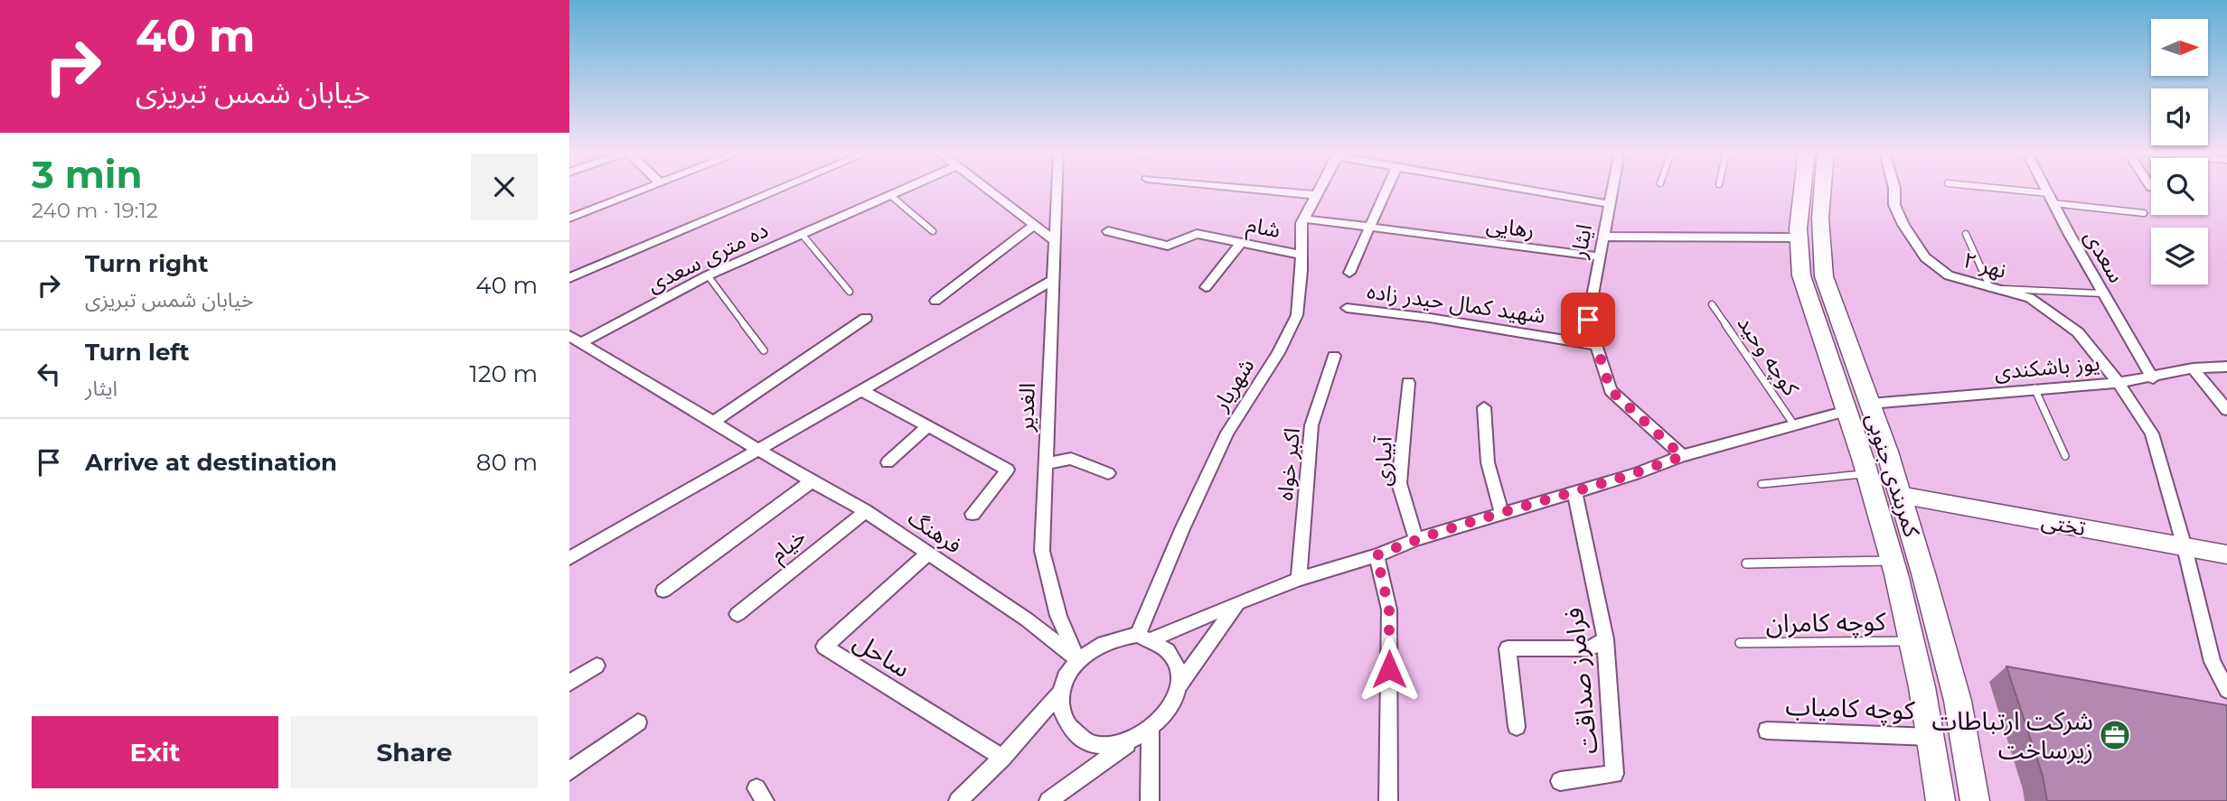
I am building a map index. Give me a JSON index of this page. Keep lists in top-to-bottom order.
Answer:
{
  "streets": {
    "main road": ["کمربندی جنوبی", "تختی"],
    "street": [
      "شام",
      "رهایی",
      "ایثار",
      "سعدی",
      "ده متری سعدی",
      "نهر ۲",
      "شهید کمال حیدر زاده",
      "یوز باشکندی",
      "شهریار",
      "الغدیر",
      "آبیاری",
      "اکبر خواه",
      "فرهنگ",
      "خیام",
      "ساحل",
      "فرامرز صداقت",
      "کوچه کامیاب"
    ],
    "lane": ["کوچه وحید", "کوچه کامران"]
  },
  "crossings": [
    ["شام", "شهریار"],
    ["رهایی", "ایثار"],
    ["رهایی", "شهریار"],
    ["ایثار", "شهید کمال حیدر زاده"],
    ["سعدی", "یوز باشکندی"],
    ["ده متری سعدی", "فرهنگ"],
    ["نهر ۲", "یوز باشکندی"],
    ["نهر ۲", "تختی"],
    ["یوز باشکندی", "کمربندی جنوبی"],
    ["شهریار", "الغدیر"],
    ["شهریار", "فرهنگ"],
    ["الغدیر", "فرهنگ"],
    ["کمربندی جنوبی", "تختی"],
    ["کمربندی جنوبی", "کوچه کامران"],
    ["کمربندی جنوبی", "کوچه کامیاب"],
    ["فرهنگ", "خیام"],
    ["فرهنگ", "ساحل"]
  ],
  "places": {
    "office": ["شرکت ارتباطات زیرساخت"]
  },
  "north": "right",
  "page": {
    "turn": ["40 m", "خیابان شمس تبریزی"],
    "heading": ["3 min", "240 m · 19:12"],
    "list": [
      {
        "name": "Turn right",
        "note": "خیابان شمس تبریزی",
        "value": "40 m"
      },
      {
        "name": "Turn left",
        "note": "ایثار",
        "value": "120 m"
      },
      {
        "name": "Arrive at destination",
        "value": "80 m"
      }
    ],
    "buttons": ["Exit", "Share"]
  }
}
